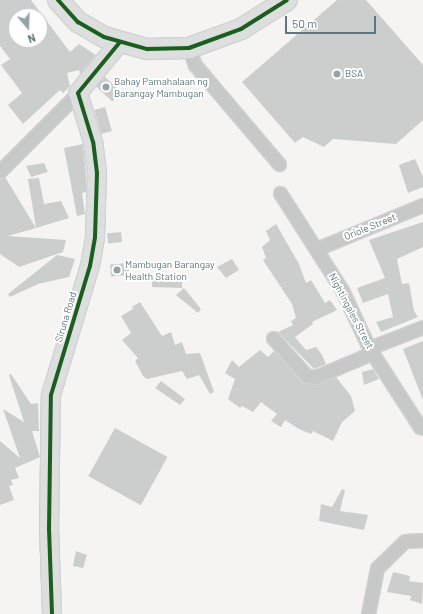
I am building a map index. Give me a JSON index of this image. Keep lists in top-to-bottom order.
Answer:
{
  "streets": {
    "street": ["Oriole Street", "Nightingales Street", "Siruna Road"]
  },
  "crossings": [
    ["Oriole Street", "Nightingales Street"]
  ],
  "places": ["BSA", "Bahay Pamahalaan ng Barangay Mambugan", "Mambugan Barangay Health Station"],
  "scale_bar": "50 m",
  "north": "bottom"
}
